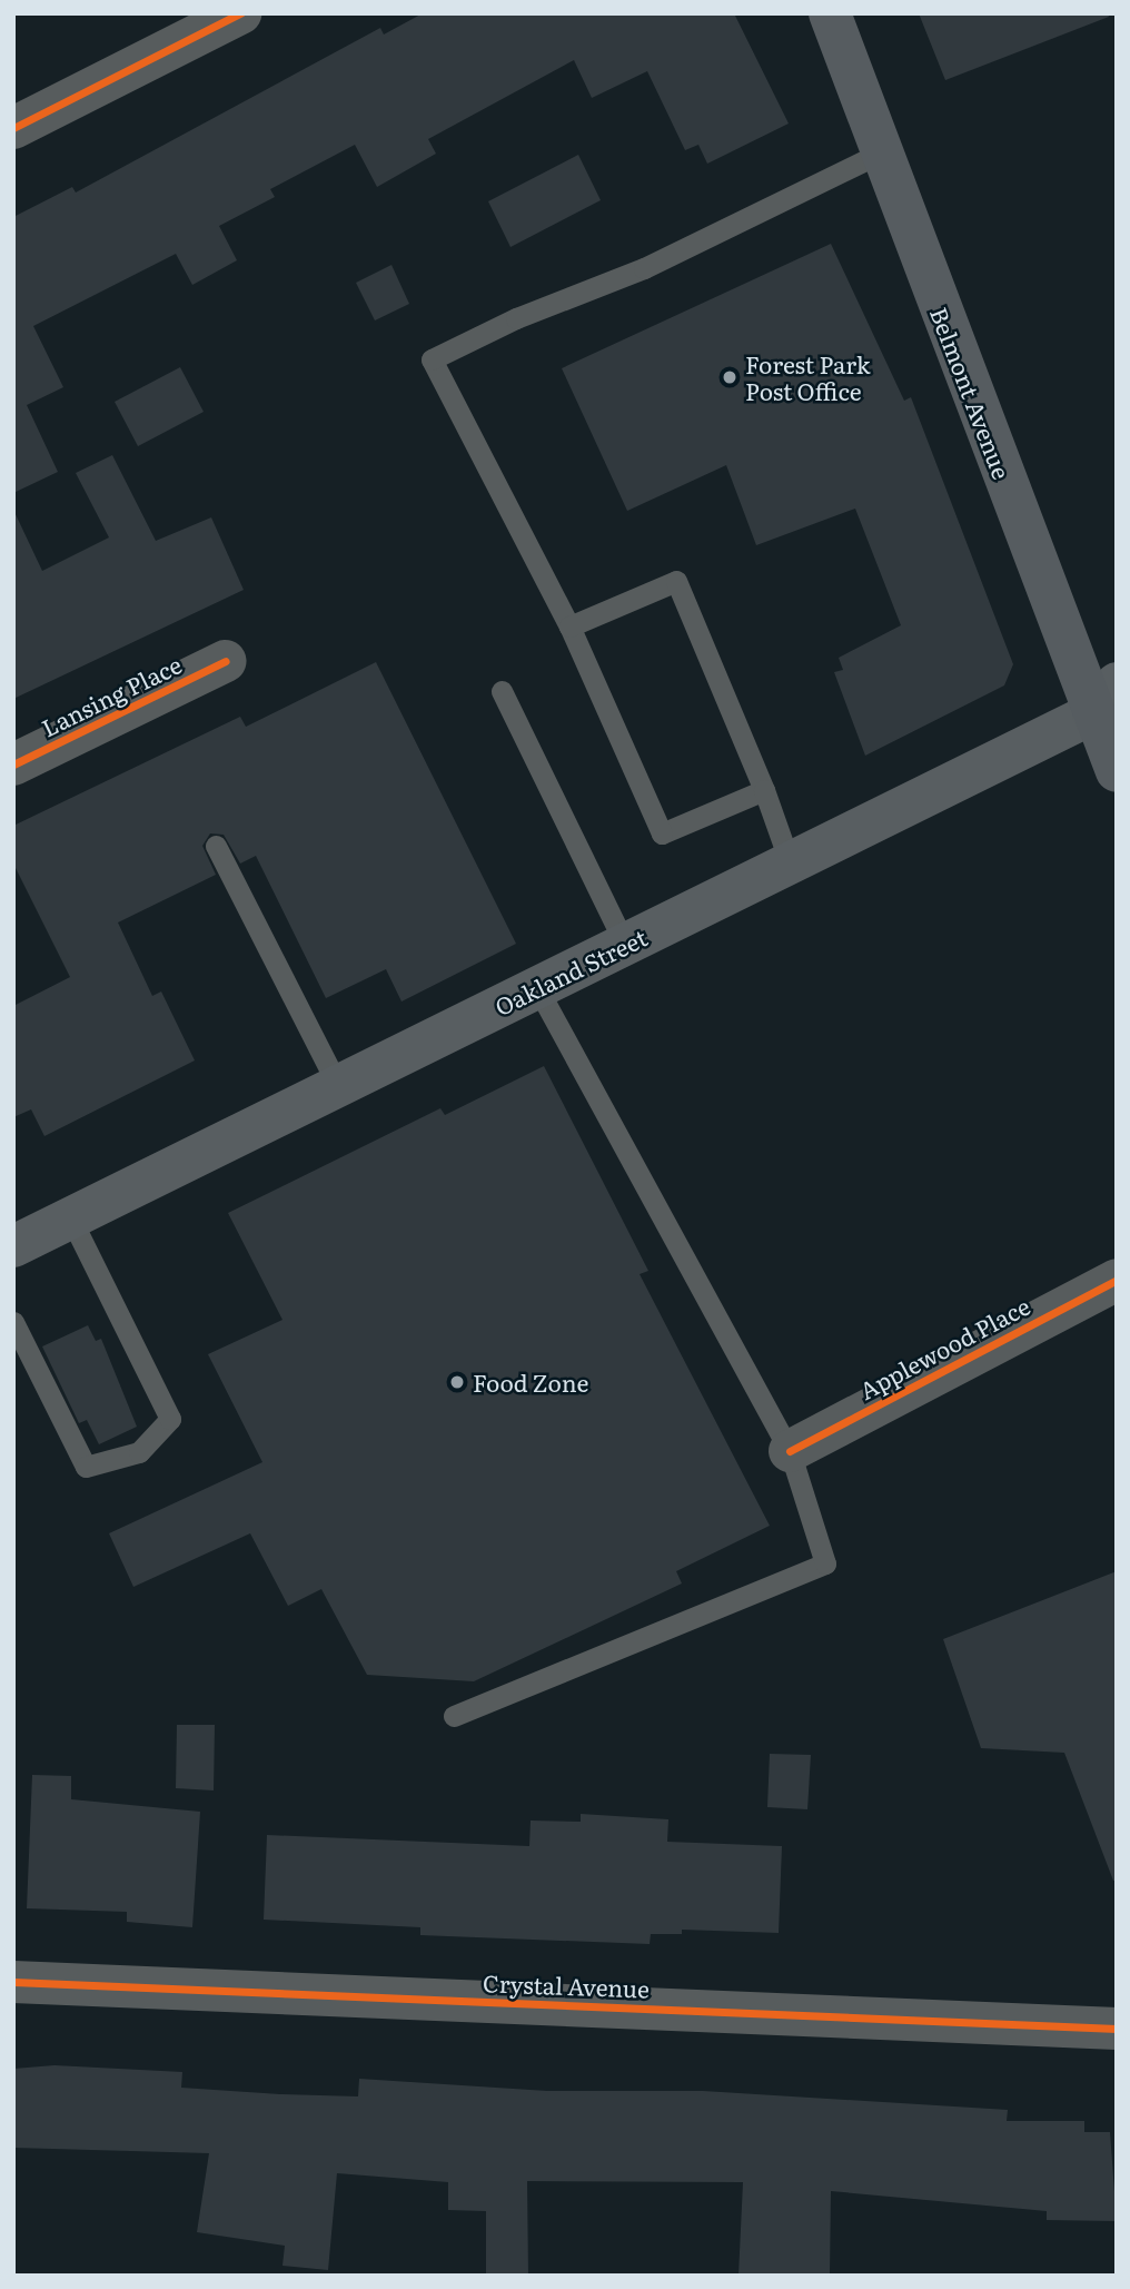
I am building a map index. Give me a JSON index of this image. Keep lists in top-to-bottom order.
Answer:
{
  "streets": {
    "main road": ["Belmont Avenue", "Oakland Street"],
    "street": ["Lansing Place", "Applewood Place", "Crystal Avenue"]
  },
  "crossings": [
    ["Belmont Avenue", "Oakland Street"]
  ],
  "places": ["Forest Park Post Office", "Food Zone"]
}
